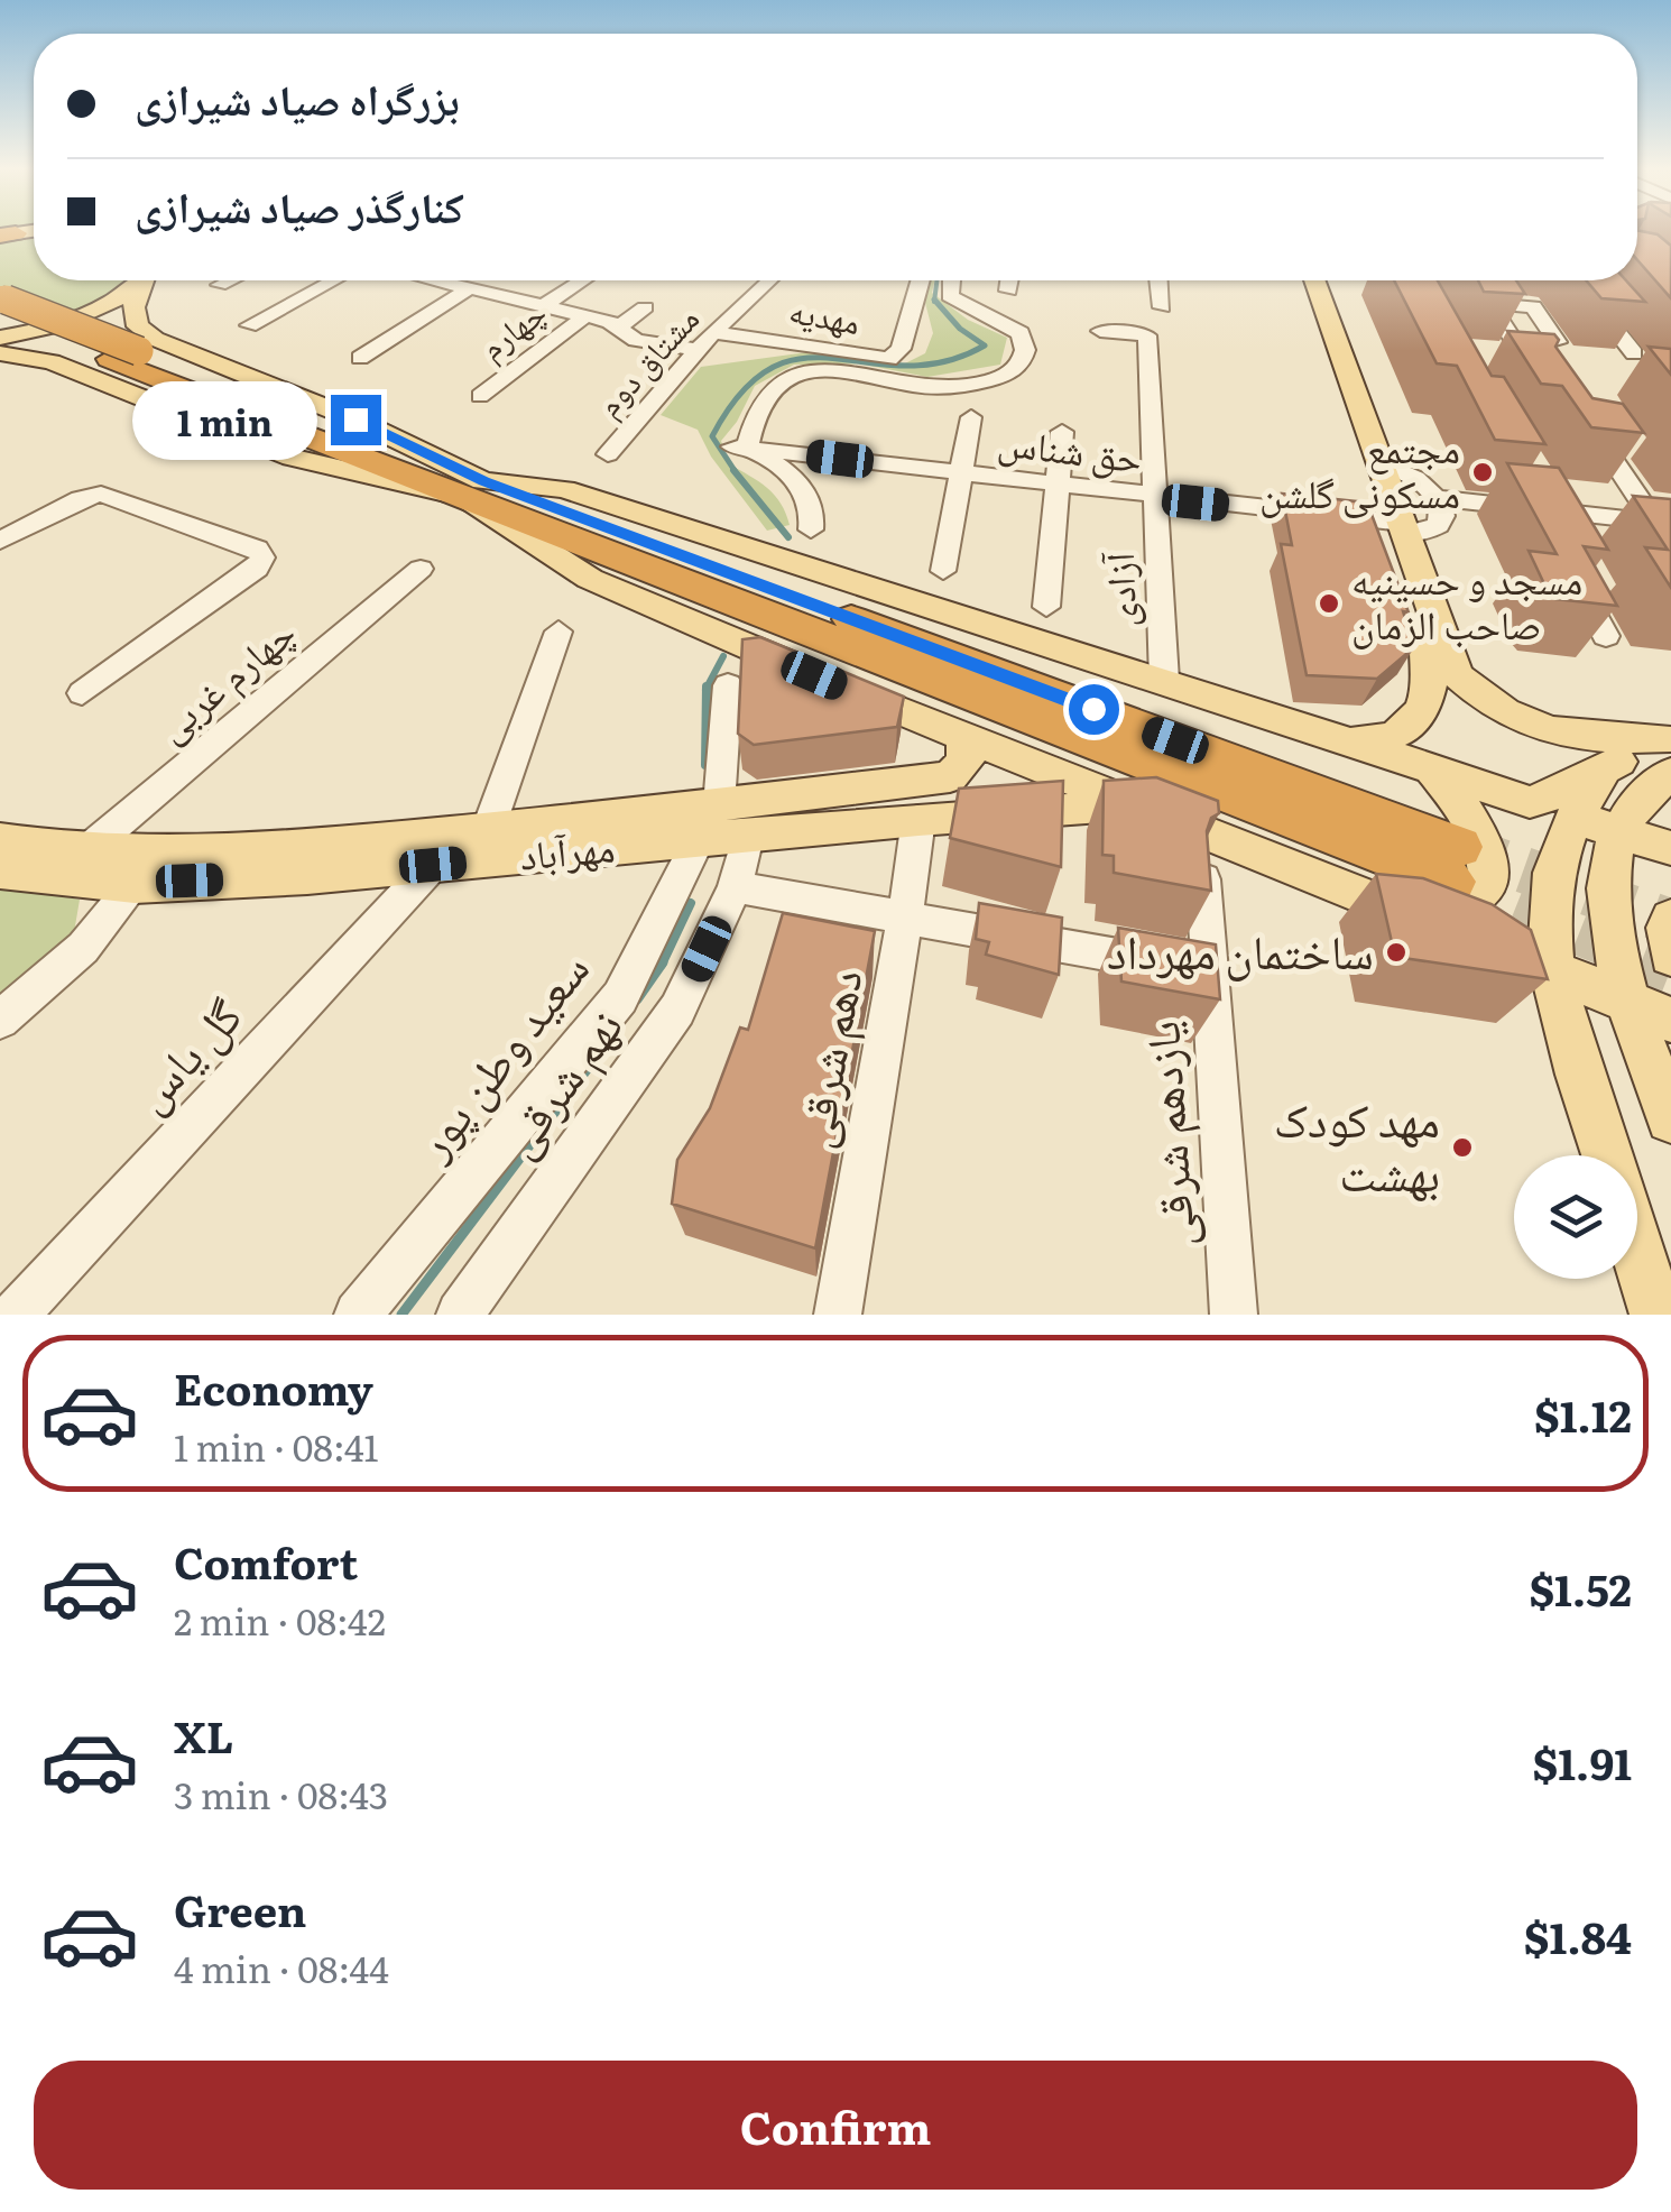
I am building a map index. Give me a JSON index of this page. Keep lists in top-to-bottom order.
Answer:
{
  "streets": {
    "main road": ["مهرآباد"],
    "street": [
      "مهدیه",
      "چهارم",
      "مشتاق دوم",
      "حق شناس",
      "آزادی",
      "چهارم غربی",
      "گل یاس",
      "سعید وطن پور",
      "دهم شرقی",
      "نهم شرقی",
      "یازدهم شرقی"
    ]
  },
  "crossings": [
    ["مهدیه", "مشتاق دوم"],
    ["حق شناس", "آزادی"],
    ["چهارم غربی", "مهرآباد"],
    ["مهرآباد", "گل یاس"],
    ["مهرآباد", "سعید وطن پور"],
    ["مهرآباد", "دهم شرقی"],
    ["مهرآباد", "نهم شرقی"]
  ],
  "places": [
    "مجتمع مسکونی گلشن",
    "مسجد و حسینیه صاحب الزمان",
    "ساختمان مهرداد",
    "مهد کودک بهشت"
  ],
  "page": {
    "banner": ["بزرگراه صیاد شیرازی", "کنارگذر صیاد شیرازی"],
    "bubble": "1 min",
    "list": [
      {
        "name": "Economy",
        "note": "1 min · 08:41",
        "value": "$1.12"
      },
      {
        "name": "Comfort",
        "note": "2 min · 08:42",
        "value": "$1.52"
      },
      {
        "name": "XL",
        "note": "3 min · 08:43",
        "value": "$1.91"
      },
      {
        "name": "Green",
        "note": "4 min · 08:44",
        "value": "$1.84"
      }
    ],
    "buttons": "Confirm"
  }
}
